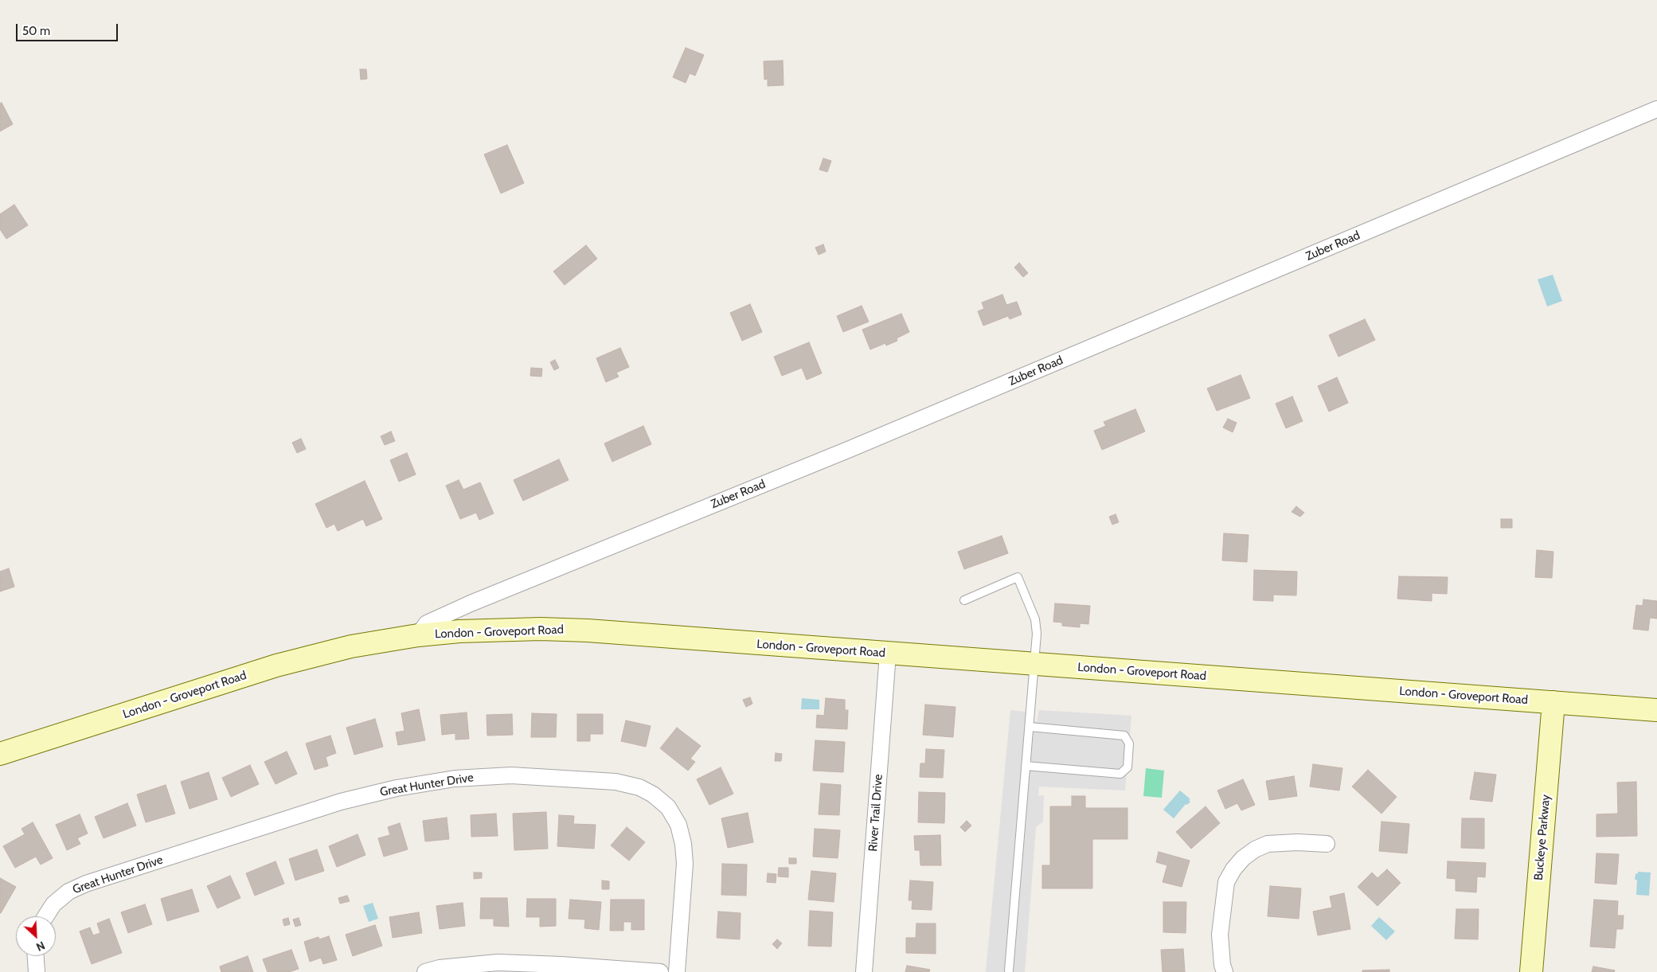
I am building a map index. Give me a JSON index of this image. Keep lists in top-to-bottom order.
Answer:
{
  "streets": {
    "main road": ["London - Groveport Road", "Buckeye Parkway"],
    "street": ["Zuber Road", "Great Hunter Drive", "River Trail Drive"]
  },
  "crossings": [
    ["Zuber Road", "London - Groveport Road"],
    ["London - Groveport Road", "River Trail Drive"],
    ["London - Groveport Road", "Buckeye Parkway"]
  ],
  "scale_bar": "50 m",
  "north": "bottom right"
}
